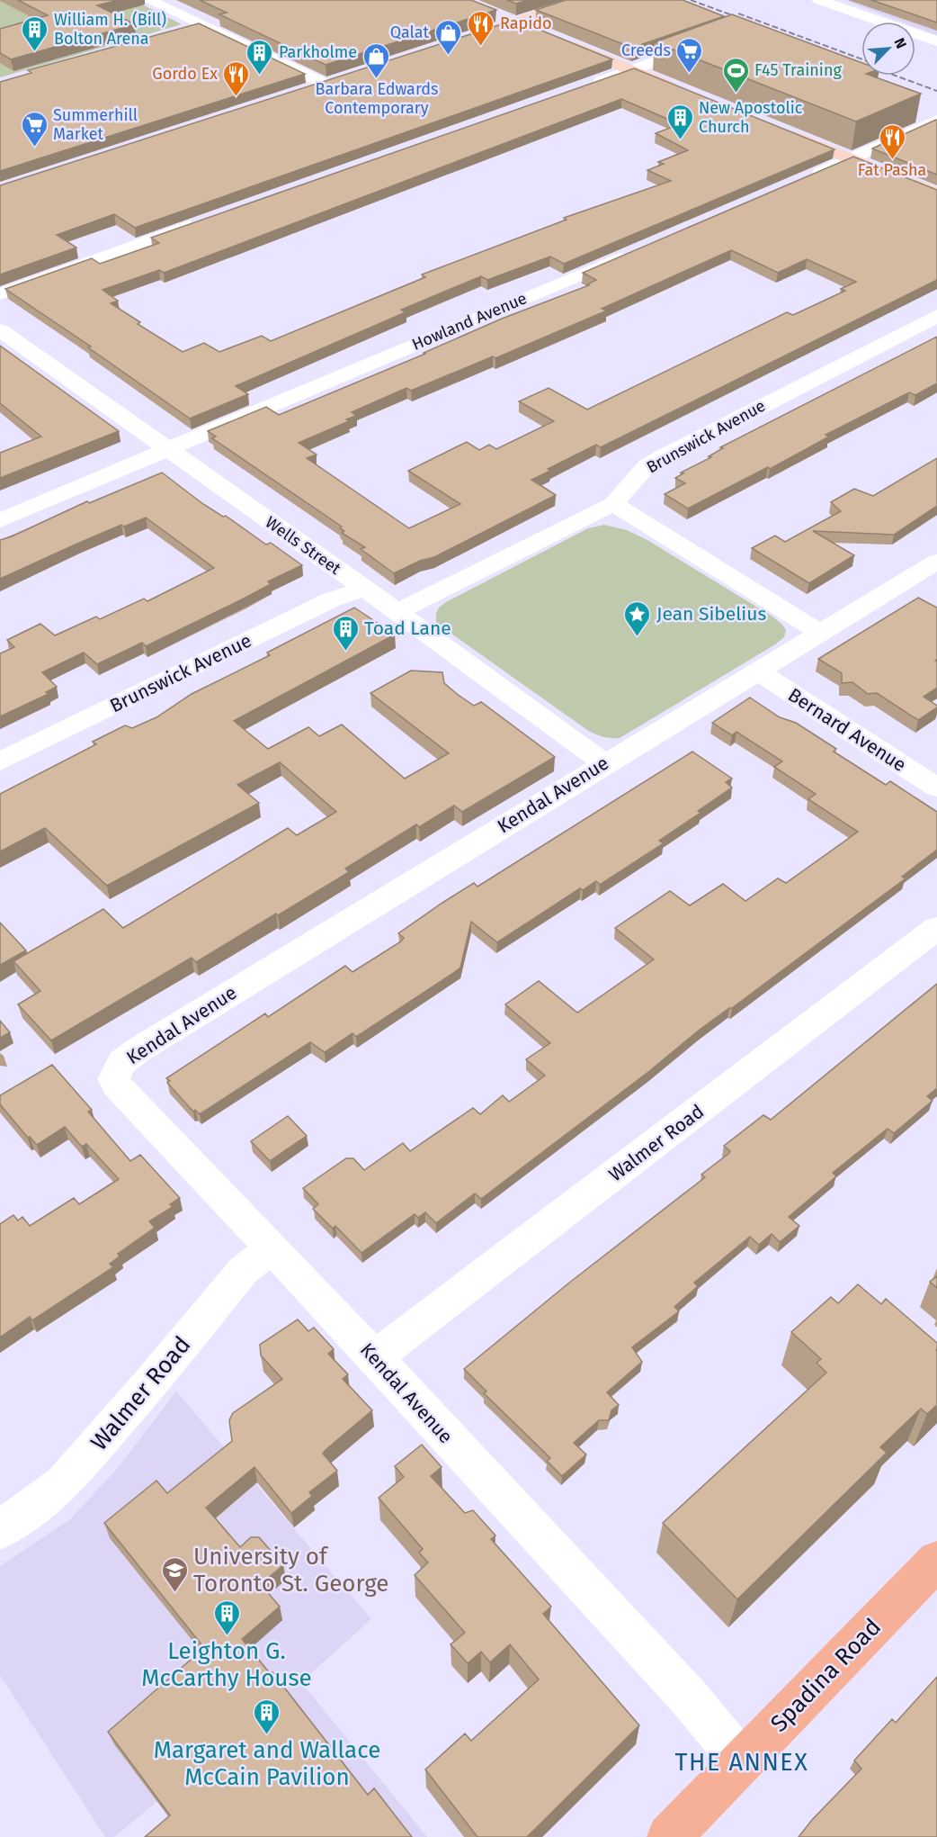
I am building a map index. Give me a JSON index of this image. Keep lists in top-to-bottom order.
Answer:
{
  "streets": {
    "main road": ["Spadina Road"],
    "street": [
      "Howland Avenue",
      "Brunswick Avenue",
      "Wells Street",
      "Bernard Avenue",
      "Kendal Avenue",
      "Walmer Road"
    ]
  },
  "crossings": [
    ["Howland Avenue", "Wells Street"],
    ["Brunswick Avenue", "Wells Street"],
    ["Wells Street", "Kendal Avenue"],
    ["Bernard Avenue", "Kendal Avenue"],
    ["Kendal Avenue", "Walmer Road"],
    ["Kendal Avenue", "Spadina Road"]
  ],
  "districts": ["THE ANNEX"],
  "places": {
    "restaurant": ["Rapido", "Gordo Ex", "Fat Pasha"],
    "building": [
      "William H. (Bill) Bolton Arena",
      "Parkholme",
      "New Apostolic Church",
      "Toad Lane",
      "Leighton G. McCarthy House",
      "Margaret and Wallace McCain Pavilion"
    ],
    "shop": ["Qalat", "Barbara Edwards Contemporary"],
    "supermarket": ["Creeds", "Summerhill Market"],
    "sports": ["F45 Training"],
    "place": ["Jean Sibelius"],
    "school or university": ["University of Toronto St. George"]
  },
  "north": "top right"
}
